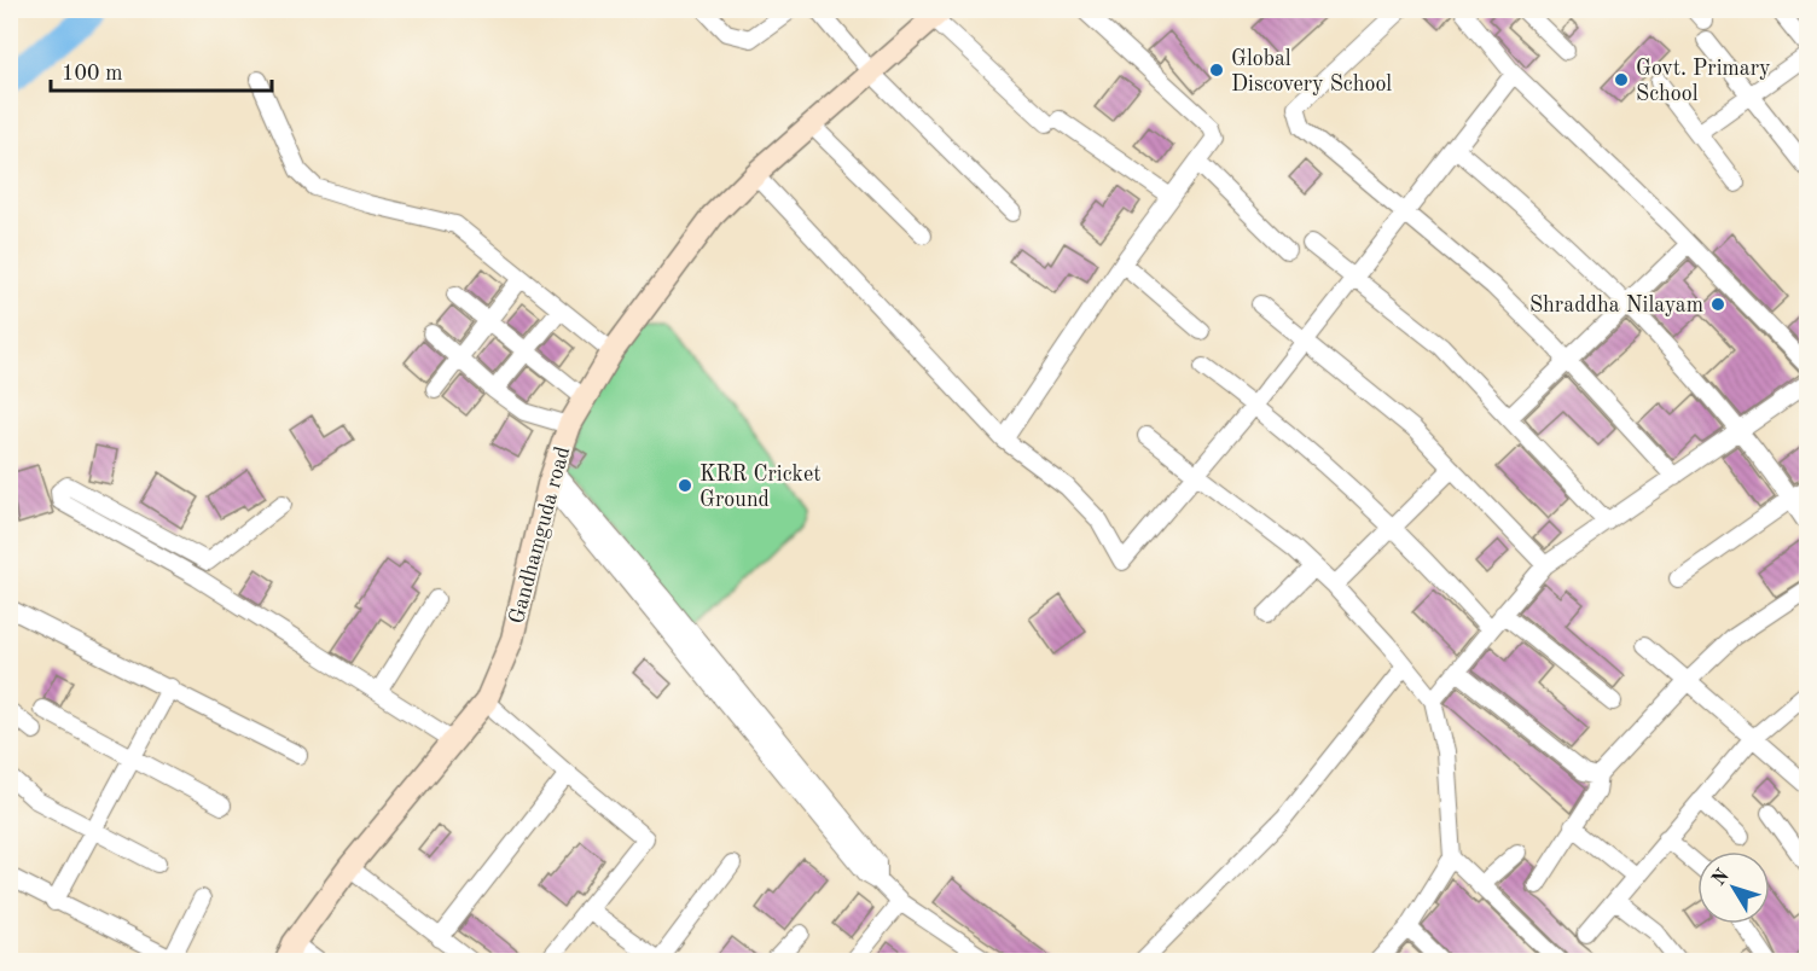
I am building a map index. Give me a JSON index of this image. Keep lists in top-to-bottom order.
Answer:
{
  "streets": {
    "street": ["Gandhamguda road"]
  },
  "places": [
    "Global Discovery School",
    "Govt. Primary School",
    "Shraddha Nilayam",
    "KRR Cricket Ground"
  ],
  "scale_bar": "100 m",
  "north": "top left"
}
